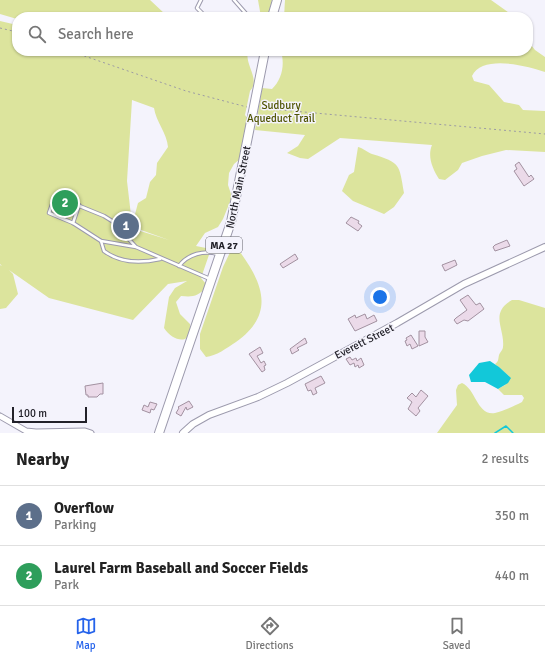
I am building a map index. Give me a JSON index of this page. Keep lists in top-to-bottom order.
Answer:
{
  "streets": {
    "main road": ["North Main Street", "MA 27"],
    "street": ["Everett Street"]
  },
  "parks": ["Sudbury Aqueduct Trail"],
  "scale_bar": "100 m",
  "page": {
    "search": "Search here",
    "pins": ["2", "1"],
    "scale": "100 m",
    "heading": ["Nearby", "2 results"],
    "list": [
      {
        "mark": "1",
        "name": "Overflow",
        "note": "Parking",
        "value": "350 m"
      },
      {
        "mark": "2",
        "name": "Laurel Farm Baseball and Soccer Fields",
        "note": "Park",
        "value": "440 m"
      }
    ],
    "nav": ["Map", "Directions", "Saved"]
  }
}
